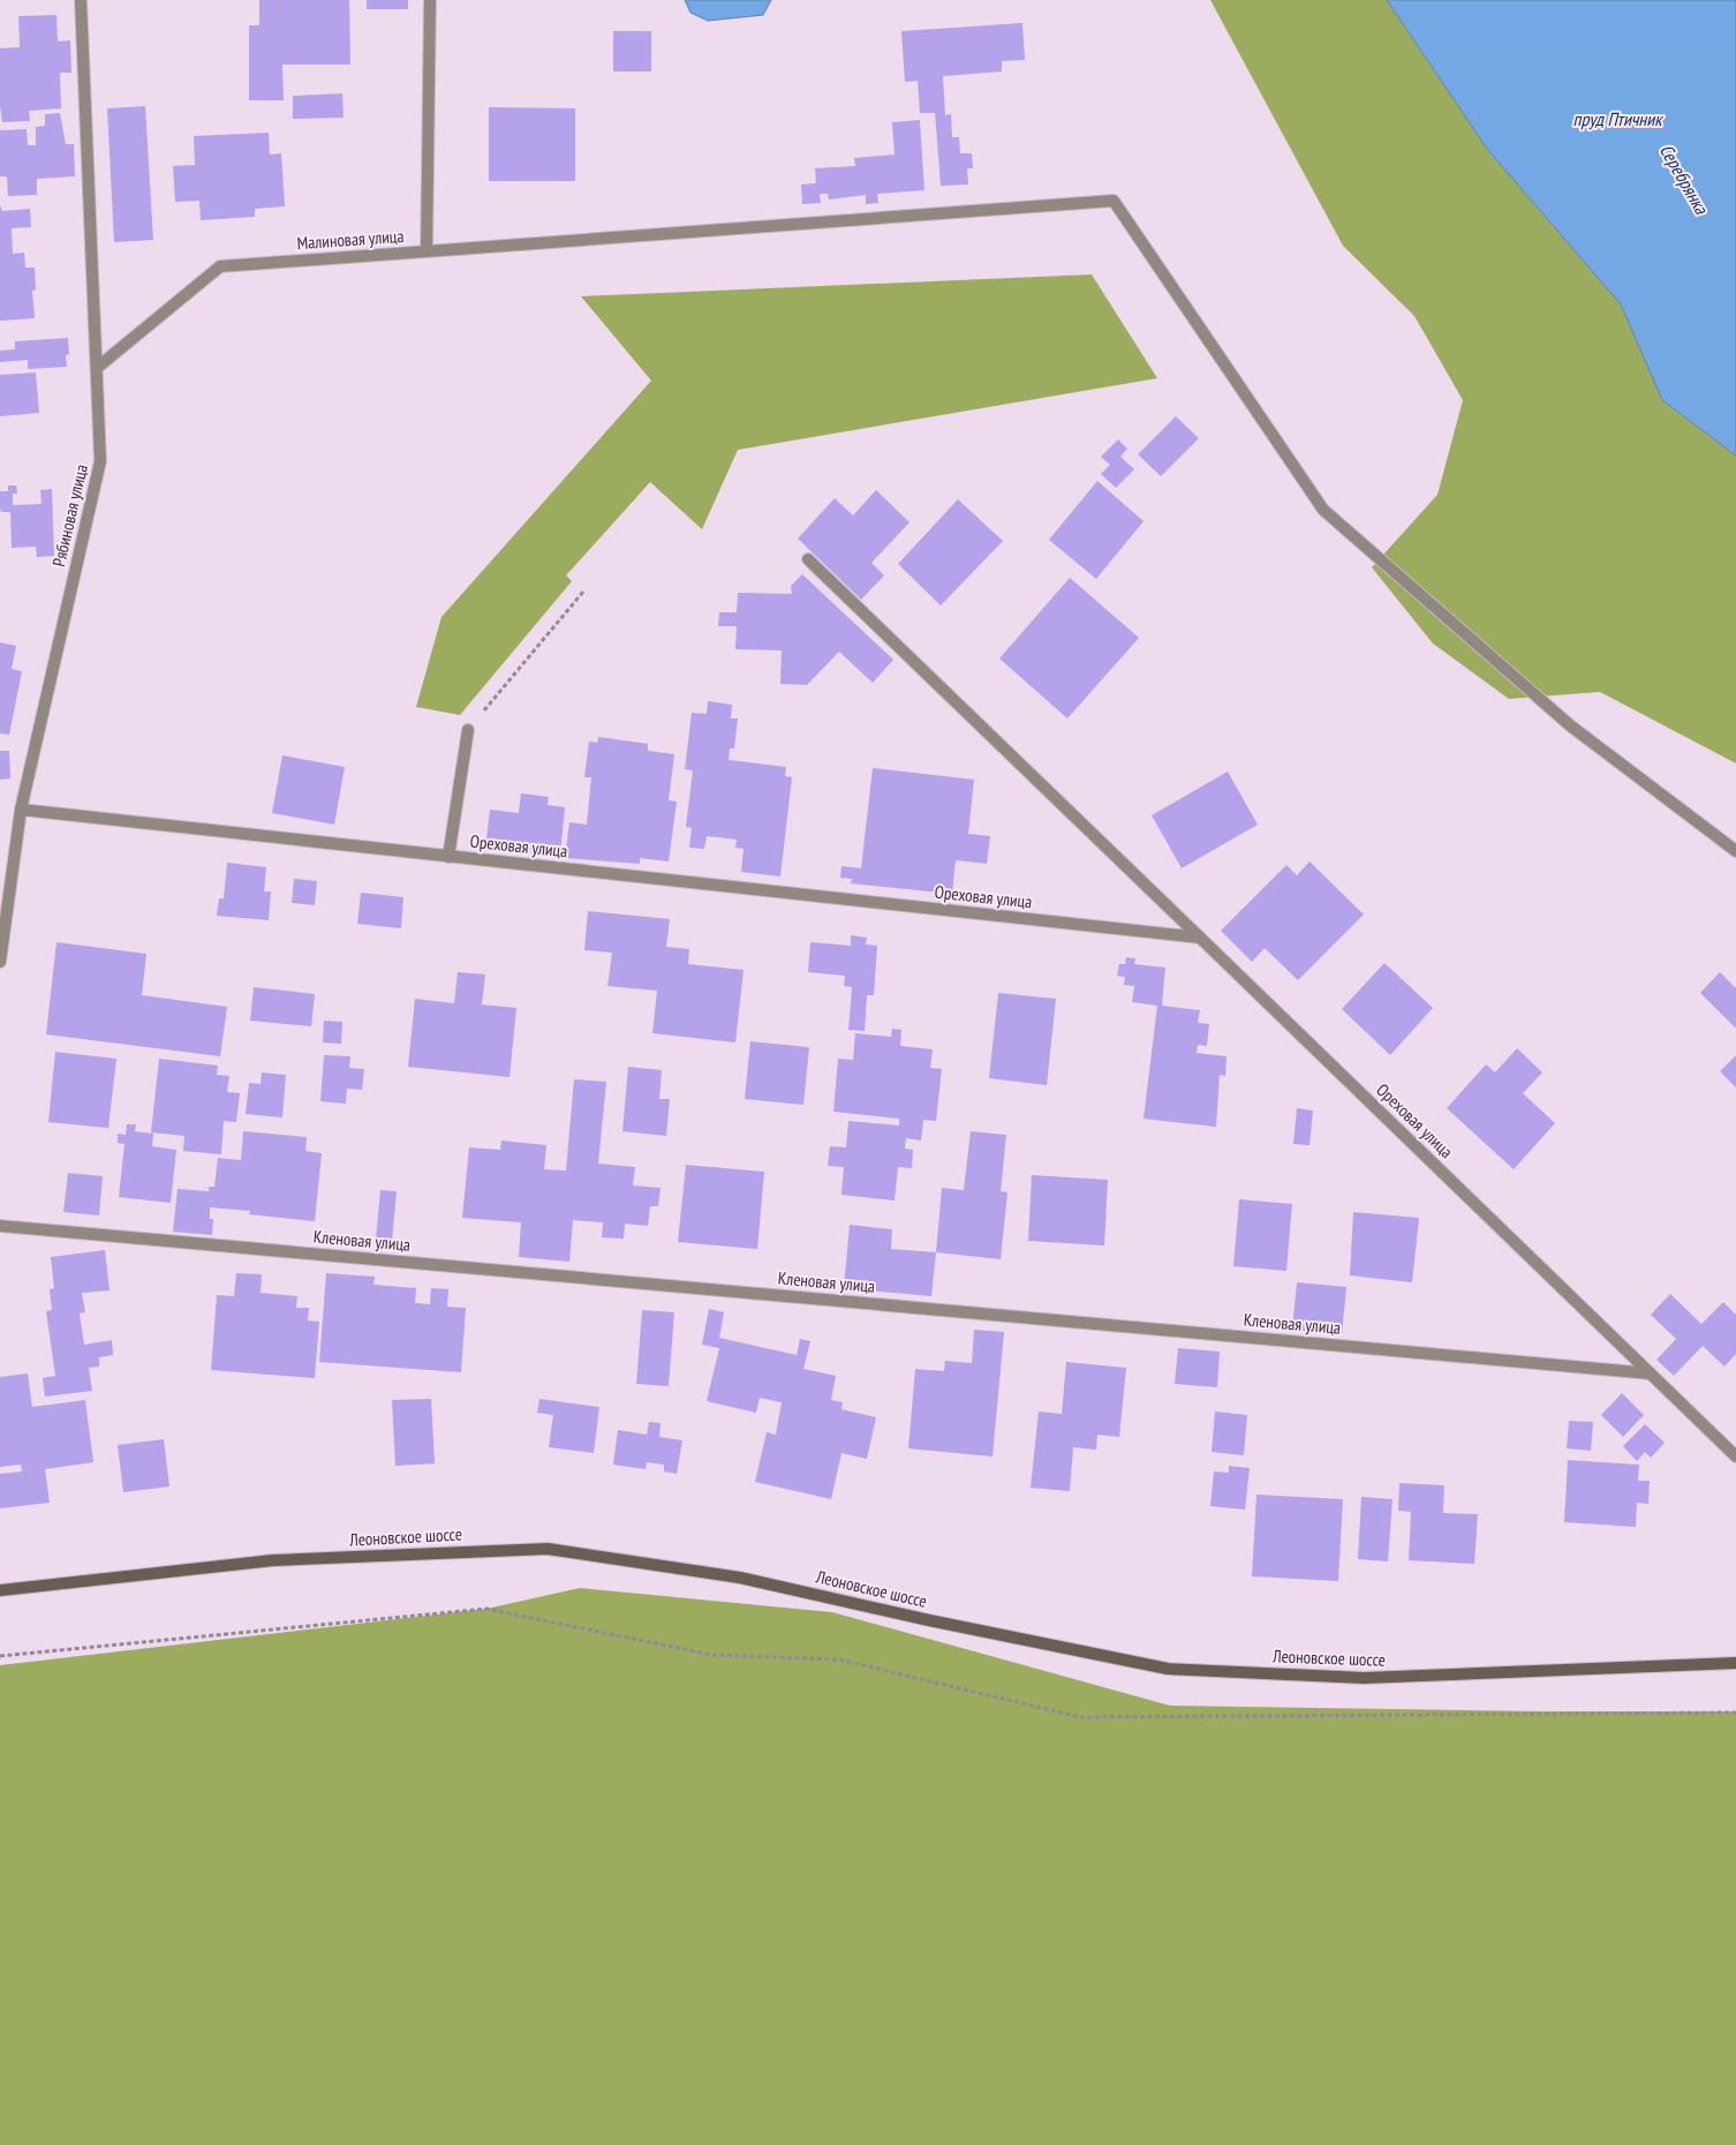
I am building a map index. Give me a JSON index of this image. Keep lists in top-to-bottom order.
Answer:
{
  "streets": {
    "main road": ["Леоновское шоссе"],
    "street": [
      "Малиновая улица",
      "Рябиновая улица",
      "Ореховая улица",
      "Кленовая улица"
    ]
  },
  "crossings": [
    ["Малиновая улица", "Рябиновая улица"],
    ["Рябиновая улица", "Ореховая улица"],
    ["Ореховая улица", "Кленовая улица"]
  ],
  "water": ["пруд Птичник", "Серебрянка"]
}
